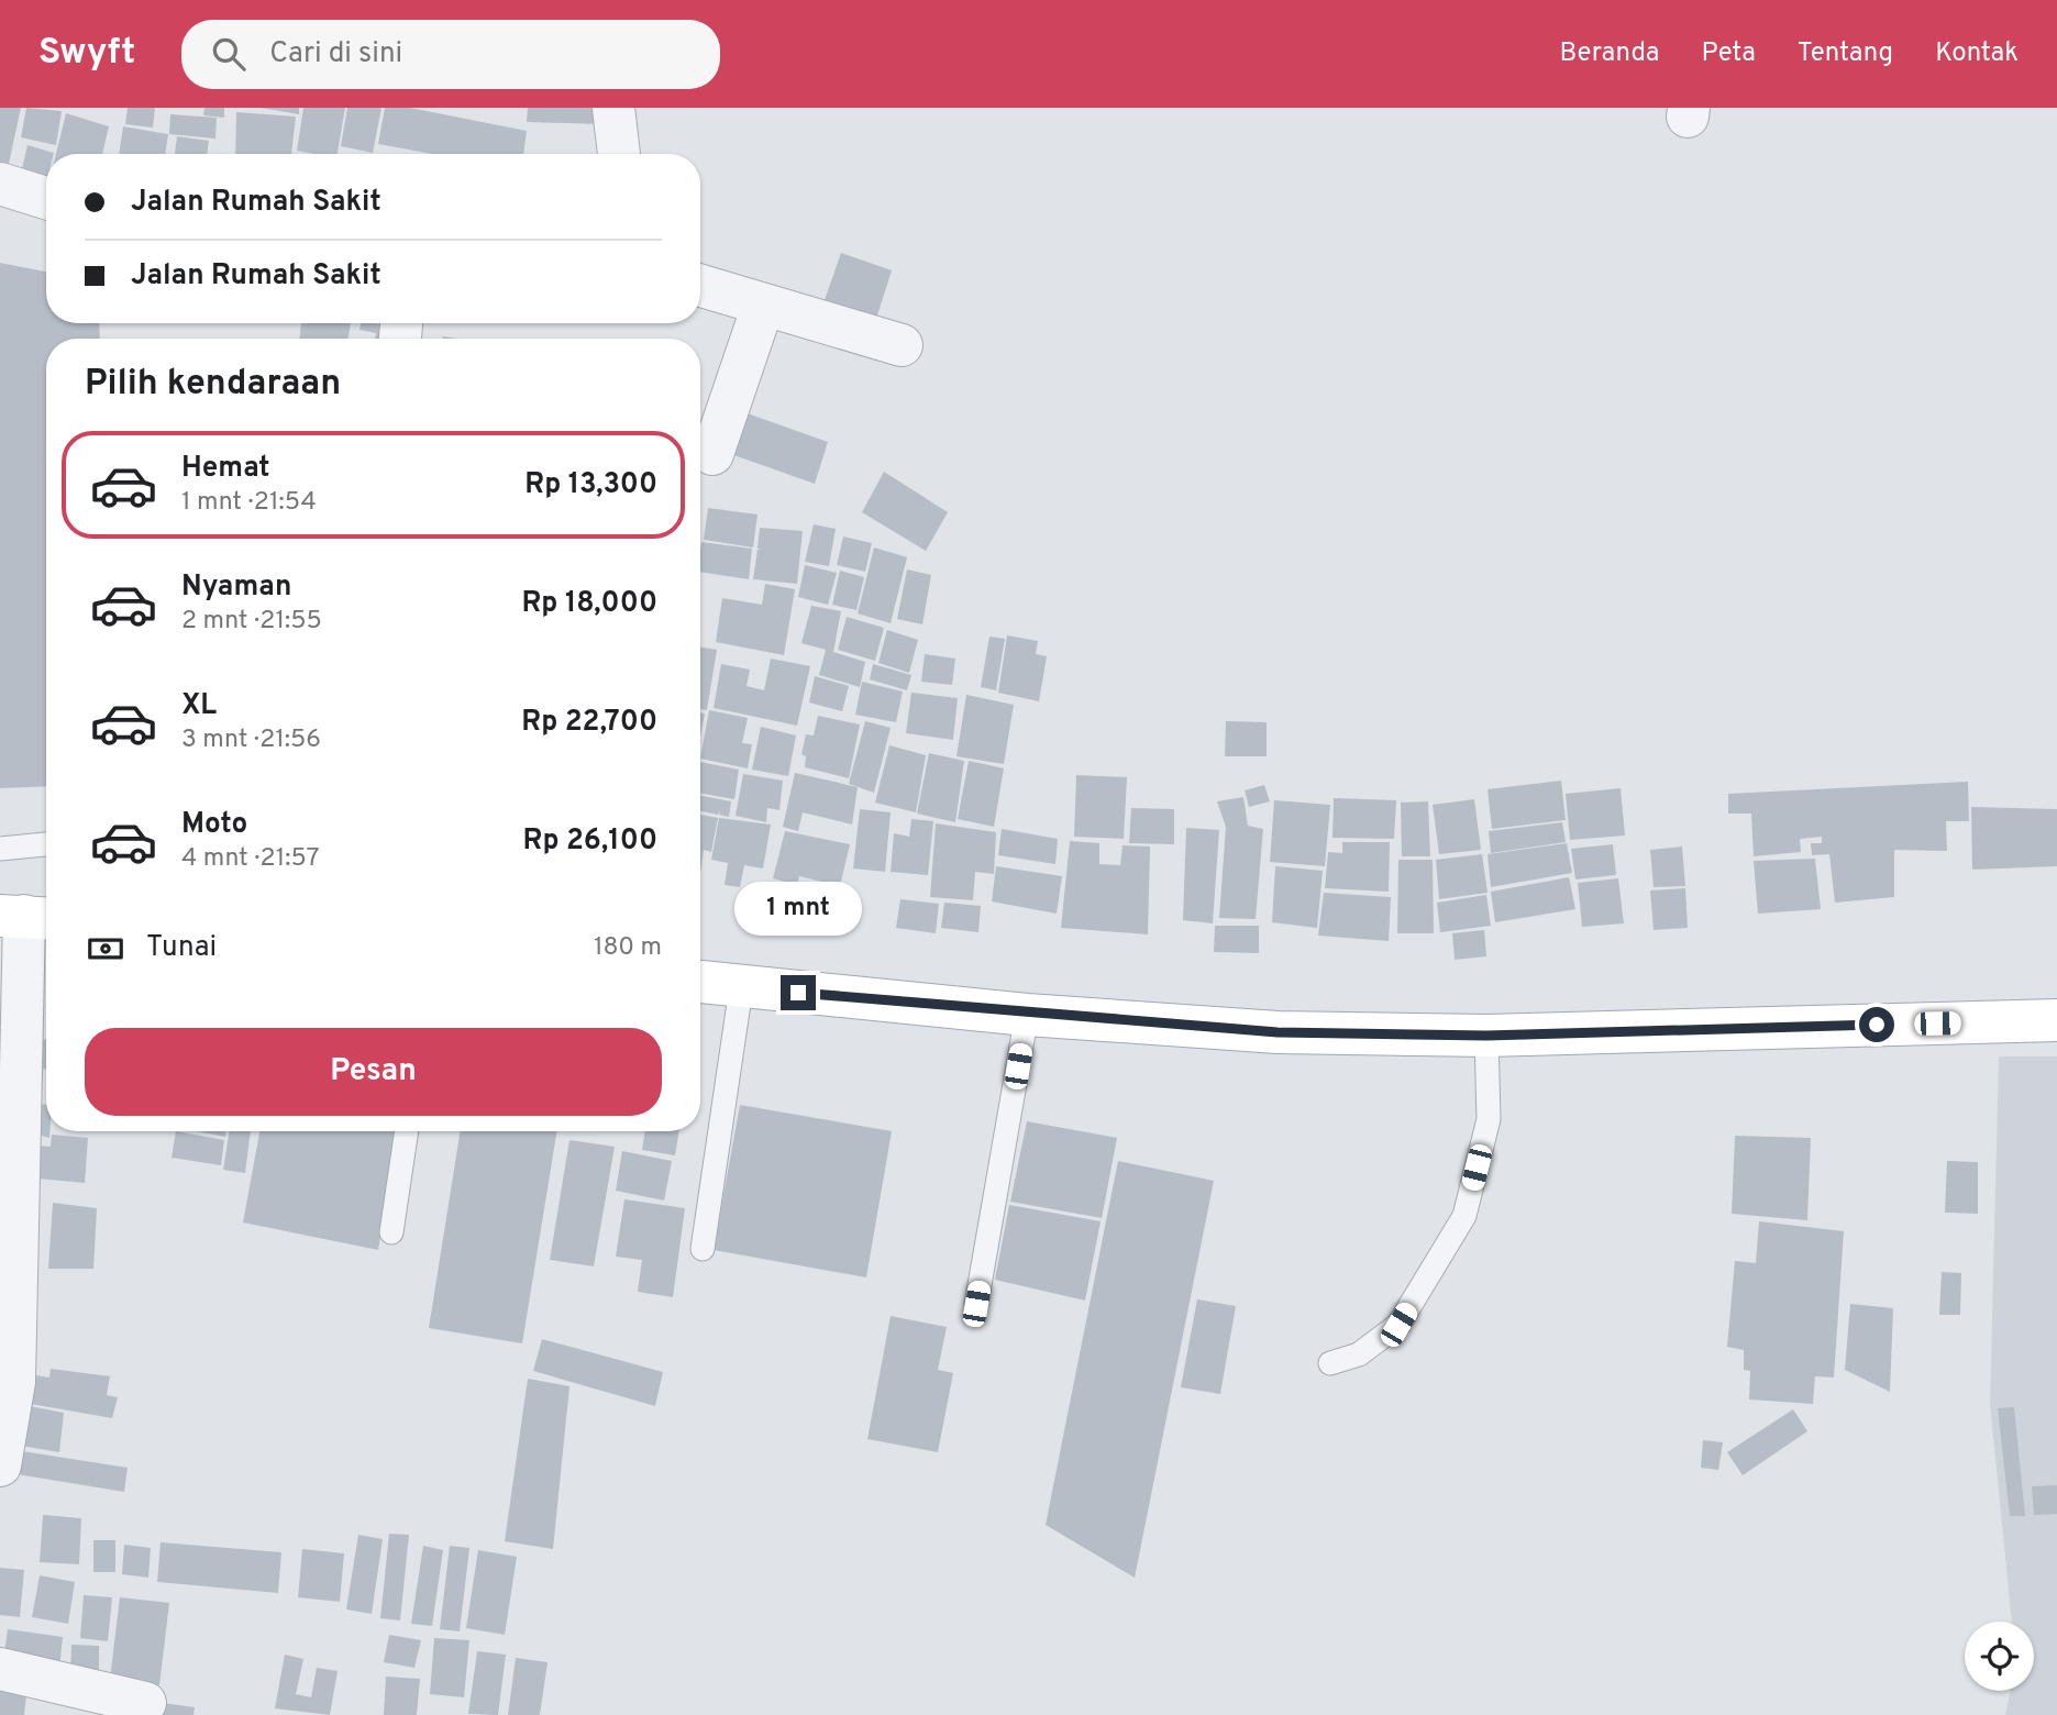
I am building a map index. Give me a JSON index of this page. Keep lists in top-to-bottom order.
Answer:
{
  "page": {
    "header": "Swyft",
    "search": "Cari di sini",
    "nav": [
      "Beranda",
      "Peta",
      "Tentang",
      "Kontak"
    ],
    "banner": ["Jalan Rumah Sakit", "Jalan Rumah Sakit"],
    "heading": "Pilih kendaraan",
    "list": [
      {
        "name": "Hemat",
        "note": "1 mnt · 21:54",
        "value": "Rp 13,300"
      },
      {
        "name": "Nyaman",
        "note": "2 mnt · 21:55",
        "value": "Rp 18,000"
      },
      {
        "name": "XL",
        "note": "3 mnt · 21:56",
        "value": "Rp 22,700"
      },
      {
        "name": "Moto",
        "note": "4 mnt · 21:57",
        "value": "Rp 26,100"
      }
    ],
    "bubble": "1 mnt",
    "pay": ["Tunai", "180 m"],
    "buttons": "Pesan"
  }
}
